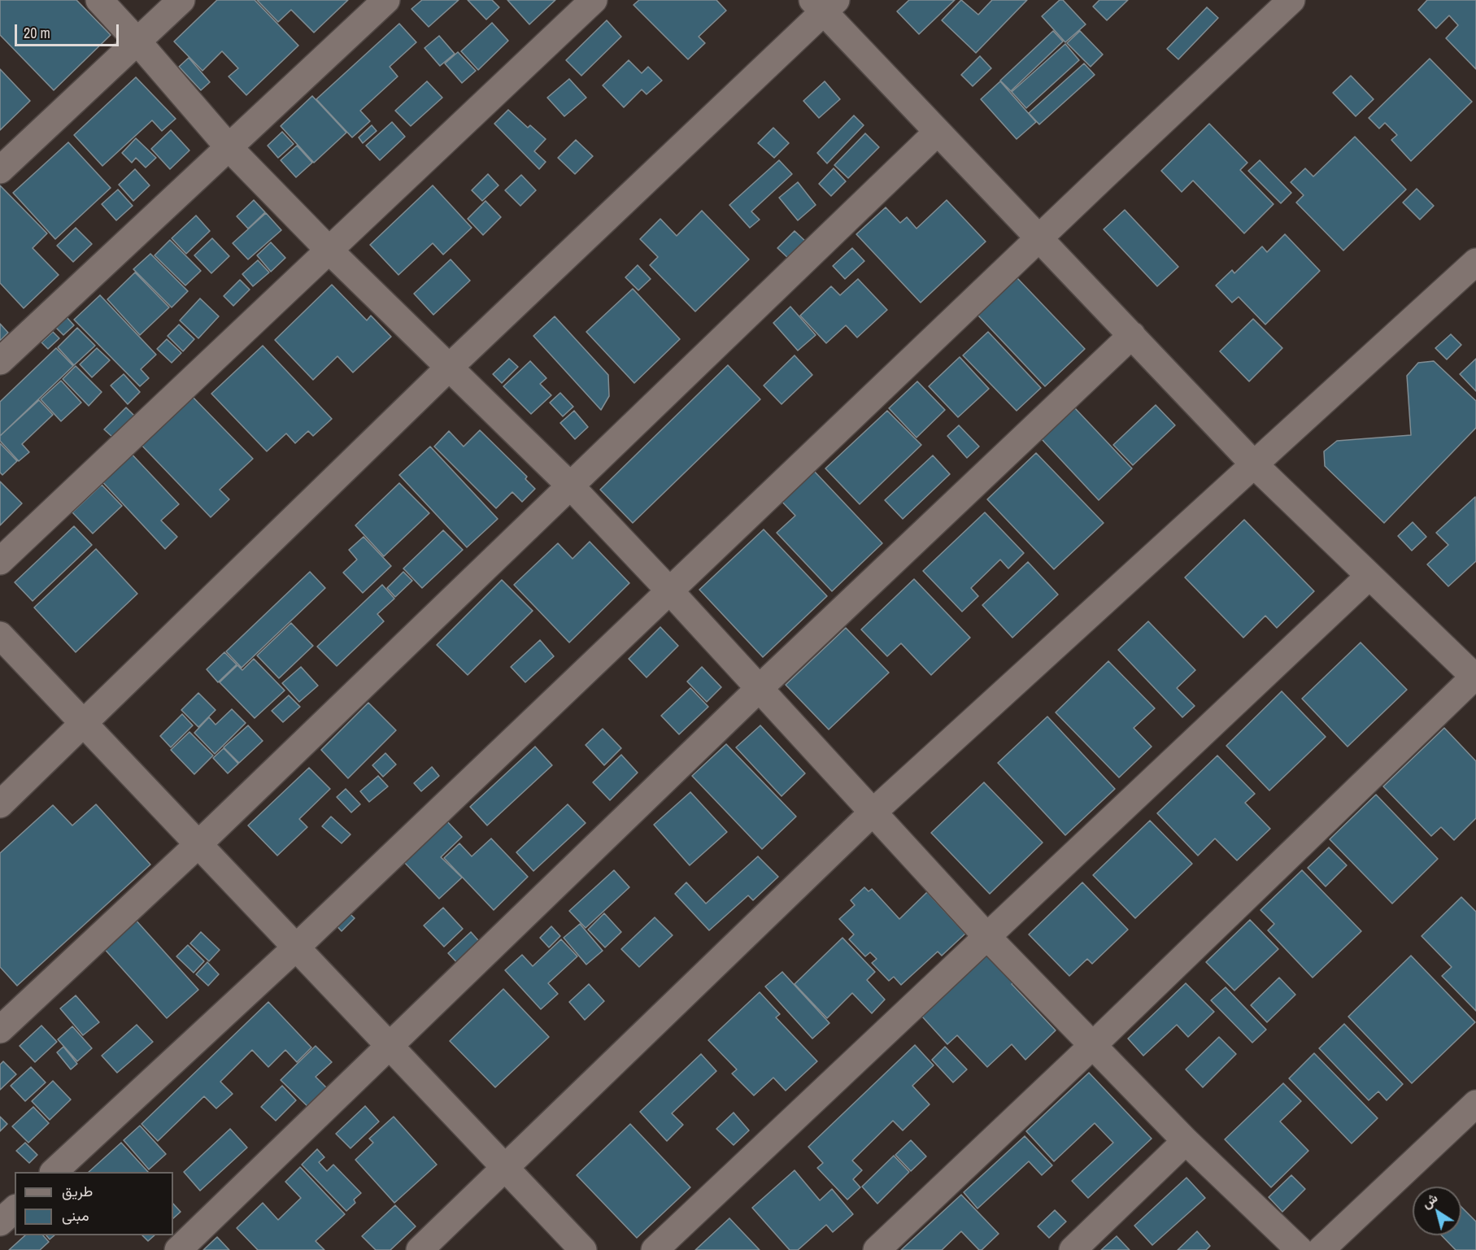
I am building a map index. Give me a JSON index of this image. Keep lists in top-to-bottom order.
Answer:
{
  "legend": ["طريق", "مبنى"],
  "scale_bar": "20 m",
  "north": "top left"
}
